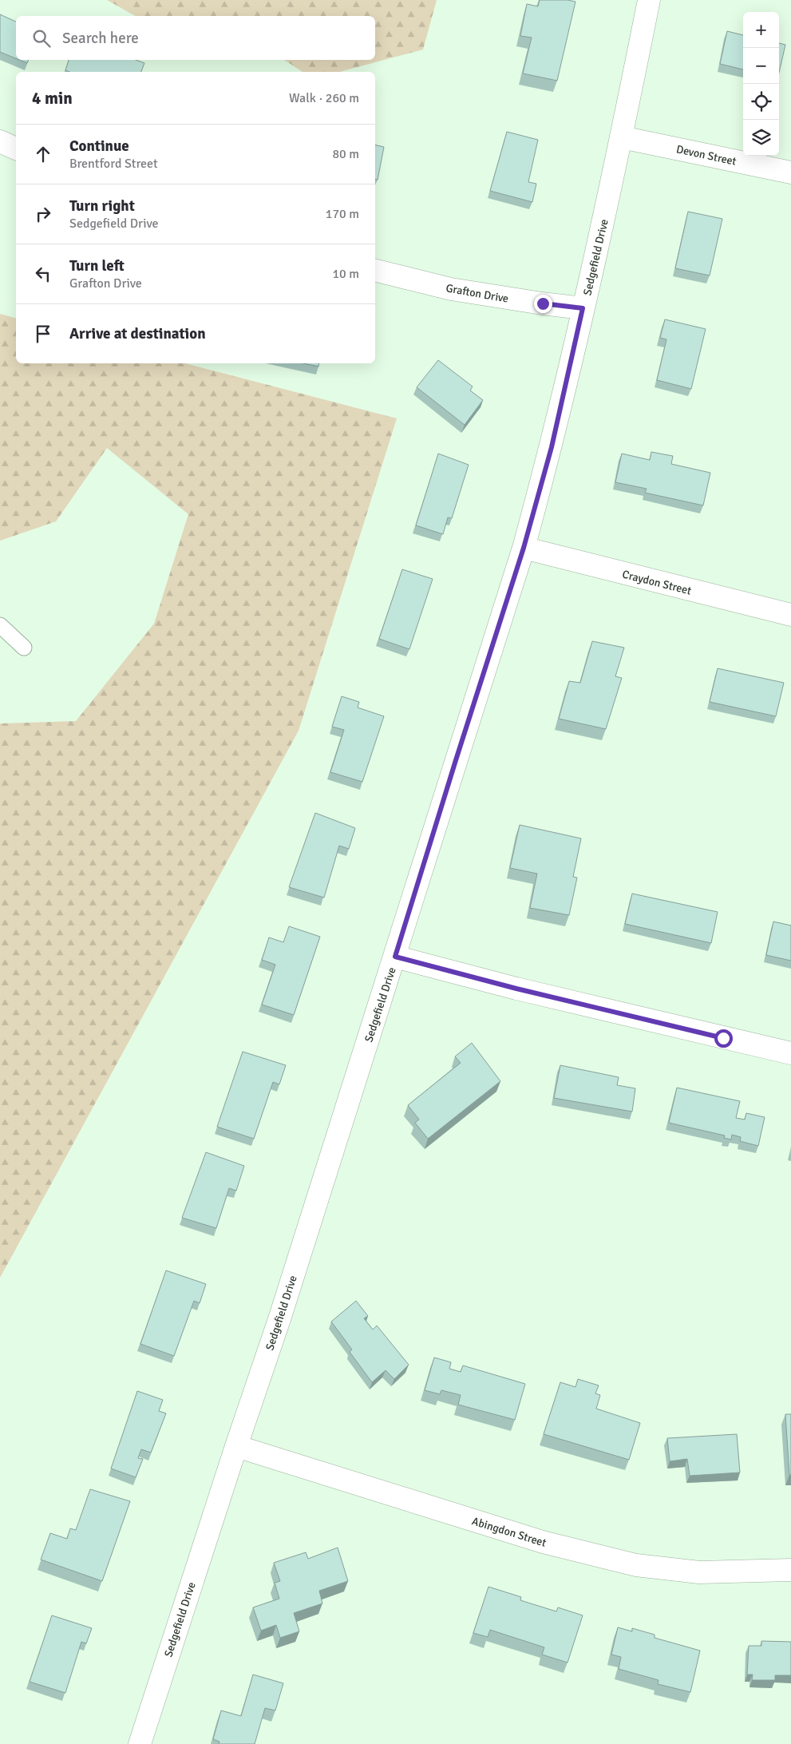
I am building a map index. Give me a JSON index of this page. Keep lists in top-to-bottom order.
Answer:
{
  "streets": {
    "street": [
      "Devon Street",
      "Sedgefield Drive",
      "Grafton Drive",
      "Craydon Street",
      "Abingdon Street"
    ]
  },
  "crossings": [
    ["Devon Street", "Sedgefield Drive"],
    ["Sedgefield Drive", "Grafton Drive"],
    ["Sedgefield Drive", "Craydon Street"],
    ["Sedgefield Drive", "Abingdon Street"]
  ],
  "page": {
    "map_buttons": ["+", "−"],
    "search": "Search here",
    "heading": ["4 min", "Walk · 260 m"],
    "list": [
      ["Continue", "Brentford Street", "80 m"],
      ["Turn right", "Sedgefield Drive", "170 m"],
      ["Turn left", "Grafton Drive", "10 m"],
      "Arrive at destination"
    ]
  }
}
